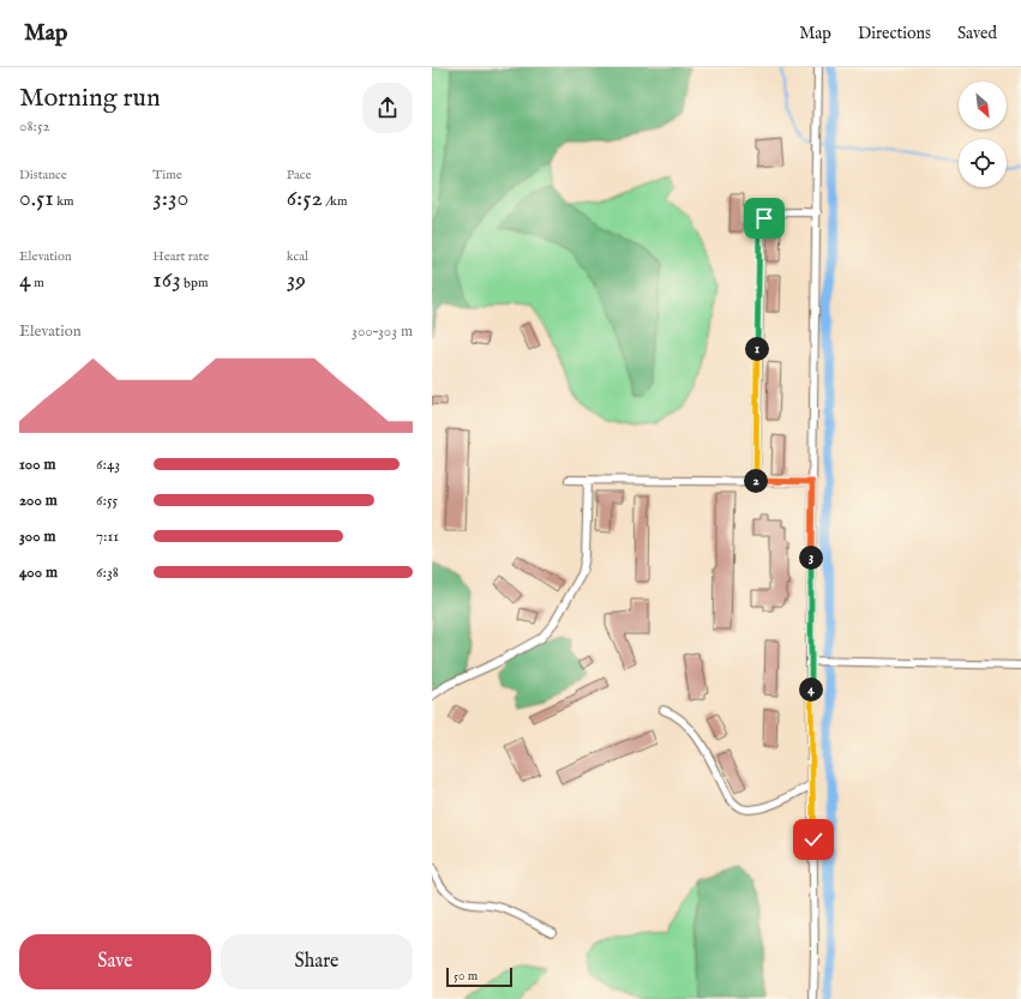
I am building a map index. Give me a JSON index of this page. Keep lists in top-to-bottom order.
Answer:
{
  "scale_bar": "50 m",
  "north": "bottom right",
  "page": {
    "header": "Map",
    "nav": ["Map", "Directions", "Saved"],
    "heading": ["Morning run", "08:52"],
    "stats": [
      ["Distance", "0.51 km"],
      ["Time", "3:30"],
      ["Pace", "6:52 /km"],
      ["Elevation", "4 m"],
      ["Heart rate", "163 bpm"],
      ["kcal", "39"]
    ],
    "chart": ["Elevation", "300–303 m"],
    "pins": [
      "1",
      "2",
      "3",
      "4"
    ],
    "list": [
      {
        "name": "100 m",
        "note": "6:43"
      },
      {
        "name": "200 m",
        "note": "6:55"
      },
      {
        "name": "300 m",
        "note": "7:11"
      },
      {
        "name": "400 m",
        "note": "6:38"
      }
    ],
    "buttons": ["Save", "Share"],
    "scale": "50 m"
  }
}
